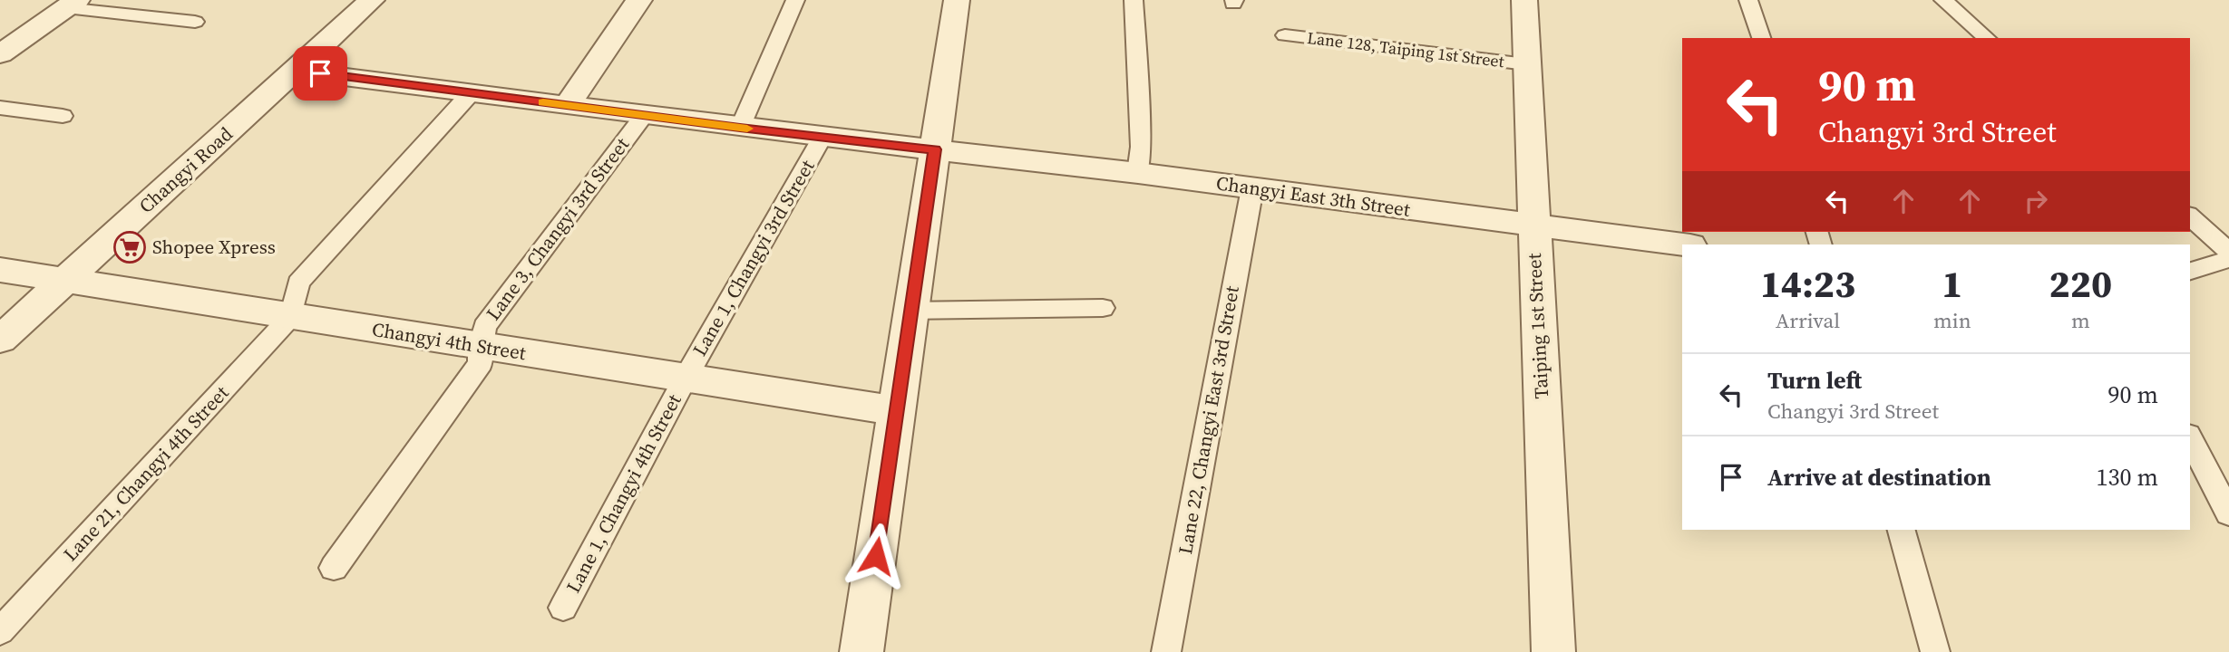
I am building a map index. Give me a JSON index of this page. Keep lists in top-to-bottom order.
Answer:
{
  "streets": {
    "street": [
      "Changyi Road",
      "Changyi East 3th Street",
      "Taiping 1st Street",
      "Changyi 4th Street"
    ],
    "lane": [
      "Lane 128, Taiping 1st Street",
      "Lane 3, Changyi 3rd Street",
      "Lane 1, Changyi 3rd Street",
      "Lane 22, Changyi East 3rd Street",
      "Lane 21, Changyi 4th Street",
      "Lane 1, Changyi 4th Street"
    ]
  },
  "crossings": [
    ["Lane 128, Taiping 1st Street", "Taiping 1st Street"],
    ["Changyi Road", "Changyi East 3th Street"],
    ["Changyi Road", "Changyi 4th Street"],
    ["Changyi East 3th Street", "Lane 3, Changyi 3rd Street"],
    ["Changyi East 3th Street", "Lane 1, Changyi 3rd Street"],
    ["Changyi East 3th Street", "Taiping 1st Street"],
    ["Changyi East 3th Street", "Lane 22, Changyi East 3rd Street"],
    ["Lane 3, Changyi 3rd Street", "Changyi 4th Street"],
    ["Lane 1, Changyi 3rd Street", "Changyi 4th Street"],
    ["Lane 1, Changyi 3rd Street", "Lane 1, Changyi 4th Street"],
    ["Changyi 4th Street", "Lane 21, Changyi 4th Street"],
    ["Changyi 4th Street", "Lane 1, Changyi 4th Street"]
  ],
  "places": {
    "supermarket": ["Shopee Xpress"]
  },
  "page": {
    "turn": ["90 m", "Changyi 3rd Street"],
    "eta": [
      "14:23",
      "Arrival",
      "1",
      "min",
      "220",
      "m"
    ],
    "list": [
      {
        "name": "Turn left",
        "note": "Changyi 3rd Street",
        "value": "90 m"
      },
      {
        "name": "Arrive at destination",
        "value": "130 m"
      }
    ]
  }
}
